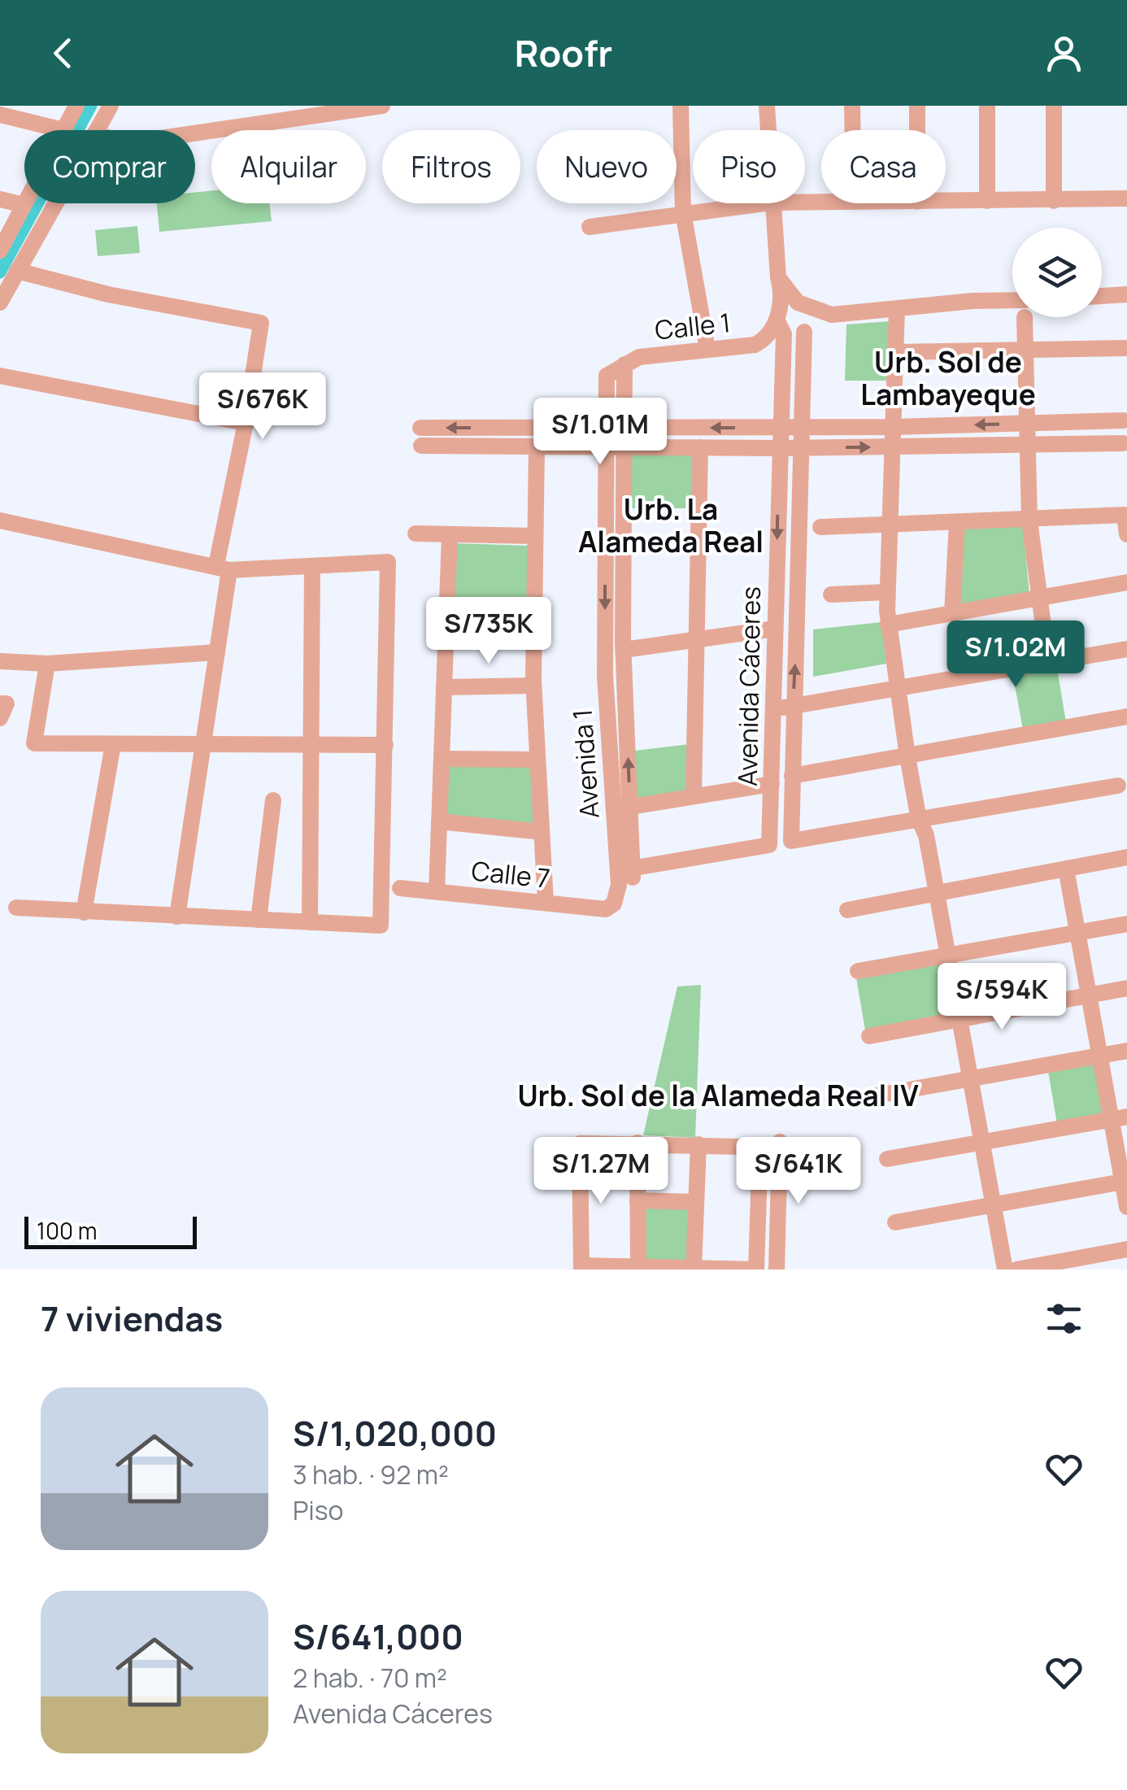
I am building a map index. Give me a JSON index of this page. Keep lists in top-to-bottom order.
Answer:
{
  "streets": {
    "street": [
      "Calle 1",
      "Avenida Cáceres",
      "Avenida 1",
      "Calle 7"
    ]
  },
  "crossings": [
    ["Calle 1", "Avenida Cáceres"],
    ["Calle 1", "Avenida 1"],
    ["Avenida Cáceres", "Avenida 1"],
    ["Avenida 1", "Calle 7"]
  ],
  "districts": ["Urb. Sol de Lambayeque", "Urb. La Alameda Real", "Urb. Sol de la Alameda Real IV"],
  "scale_bar": "100 m",
  "page": {
    "header": "Roofr",
    "chip": [
      "Comprar",
      "Alquilar",
      "Filtros",
      "Nuevo",
      "Piso",
      "Casa"
    ],
    "price": [
      "S/676K",
      "S/1.01M",
      "S/735K",
      "S/1.02M",
      "S/594K",
      "S/1.27M",
      "S/641K"
    ],
    "scale": "100 m",
    "heading": "7 viviendas",
    "list": [
      {
        "name": "S/1,020,000",
        "note": "3 hab. · 92 m² · Piso"
      },
      {
        "name": "S/641,000",
        "note": "2 hab. · 70 m² · Avenida Cáceres"
      }
    ]
  }
}
